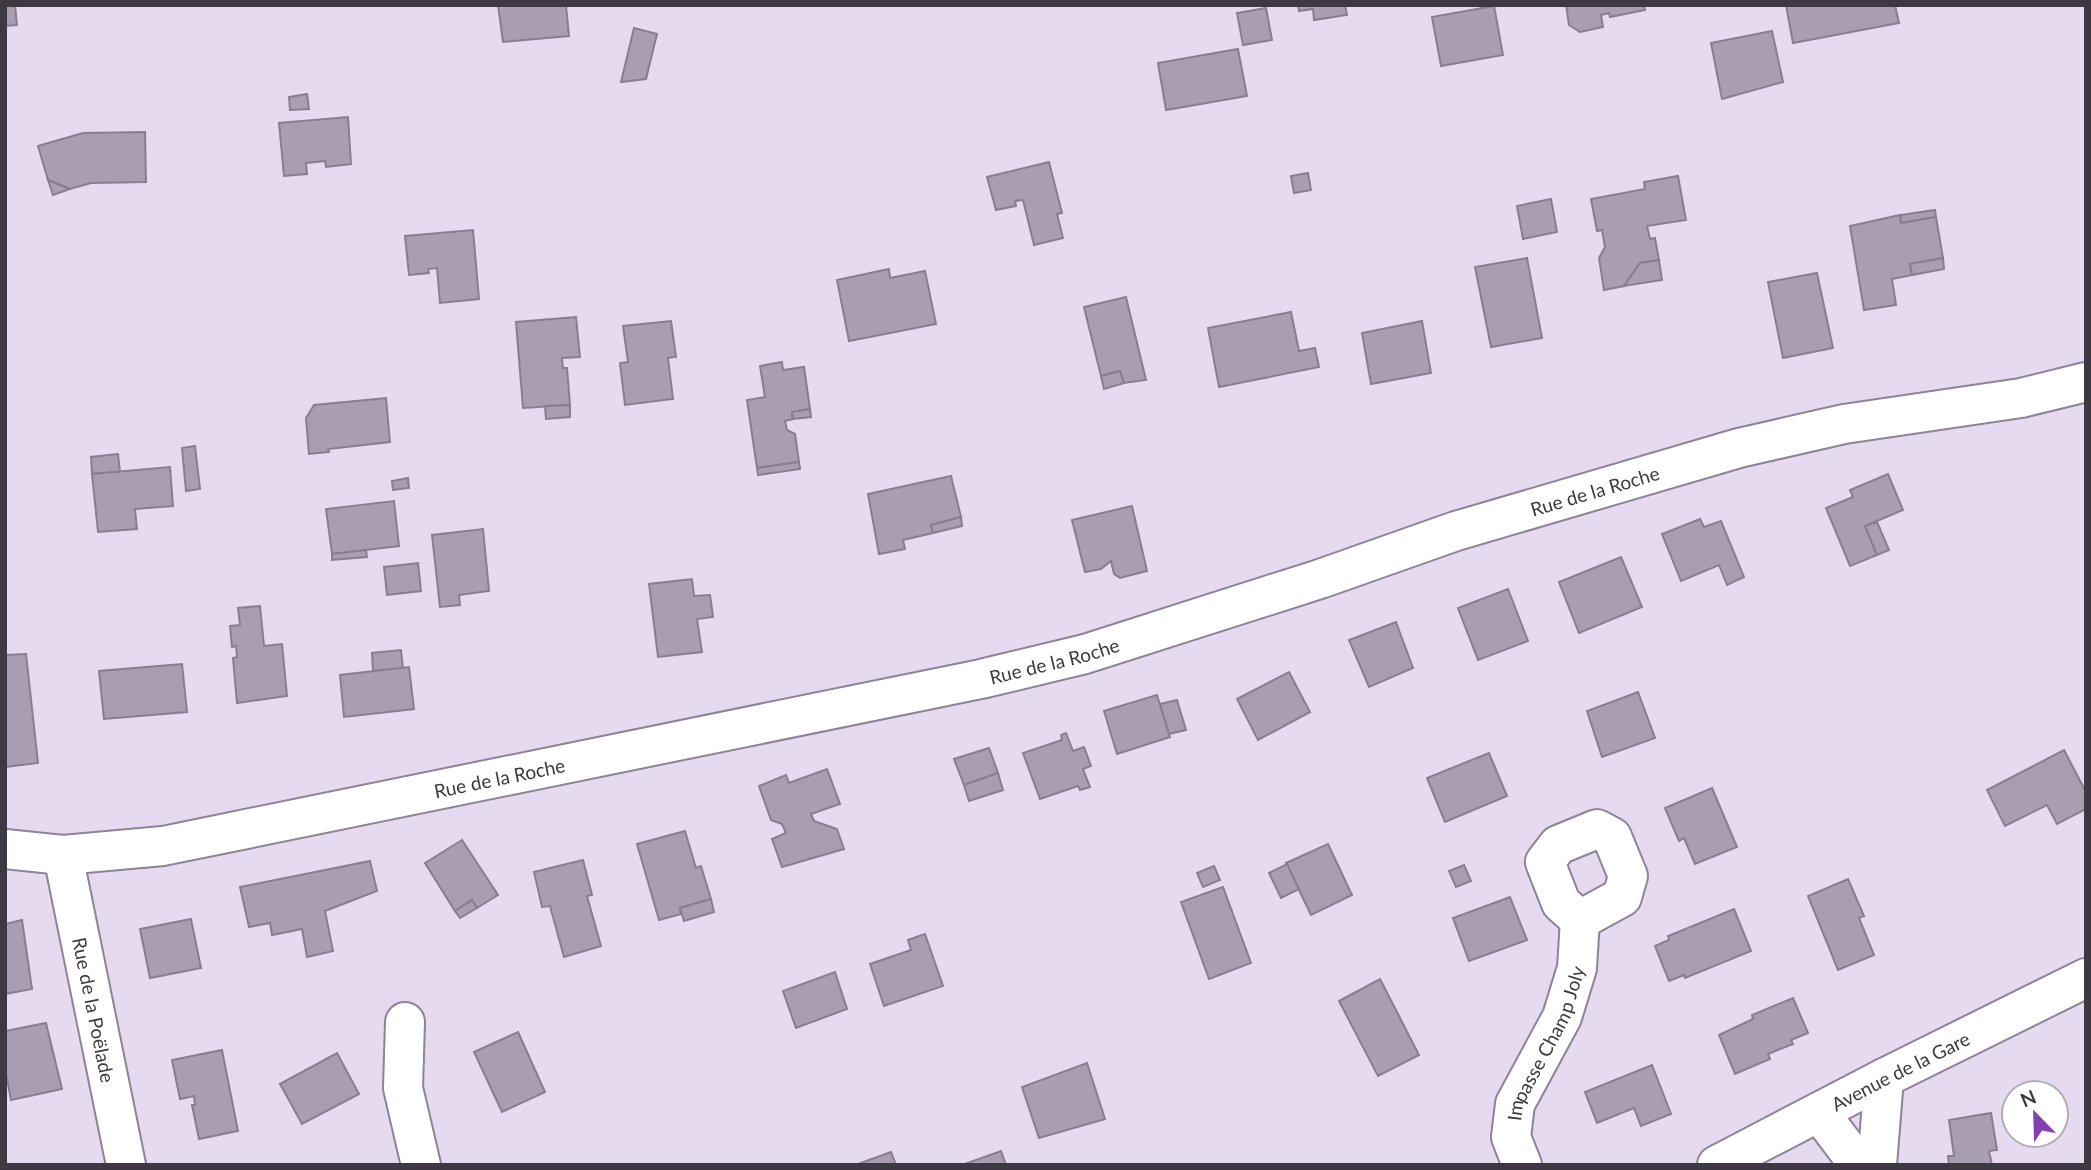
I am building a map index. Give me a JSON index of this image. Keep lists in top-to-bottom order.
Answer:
{
  "streets": {
    "street": [
      "Rue de la Roche",
      "Rue de la Poëlade",
      "Impasse Champ Joly",
      "Avenue de la Gare"
    ]
  },
  "crossings": [
    ["Rue de la Roche", "Rue de la Poëlade"]
  ],
  "north": "top left"
}
